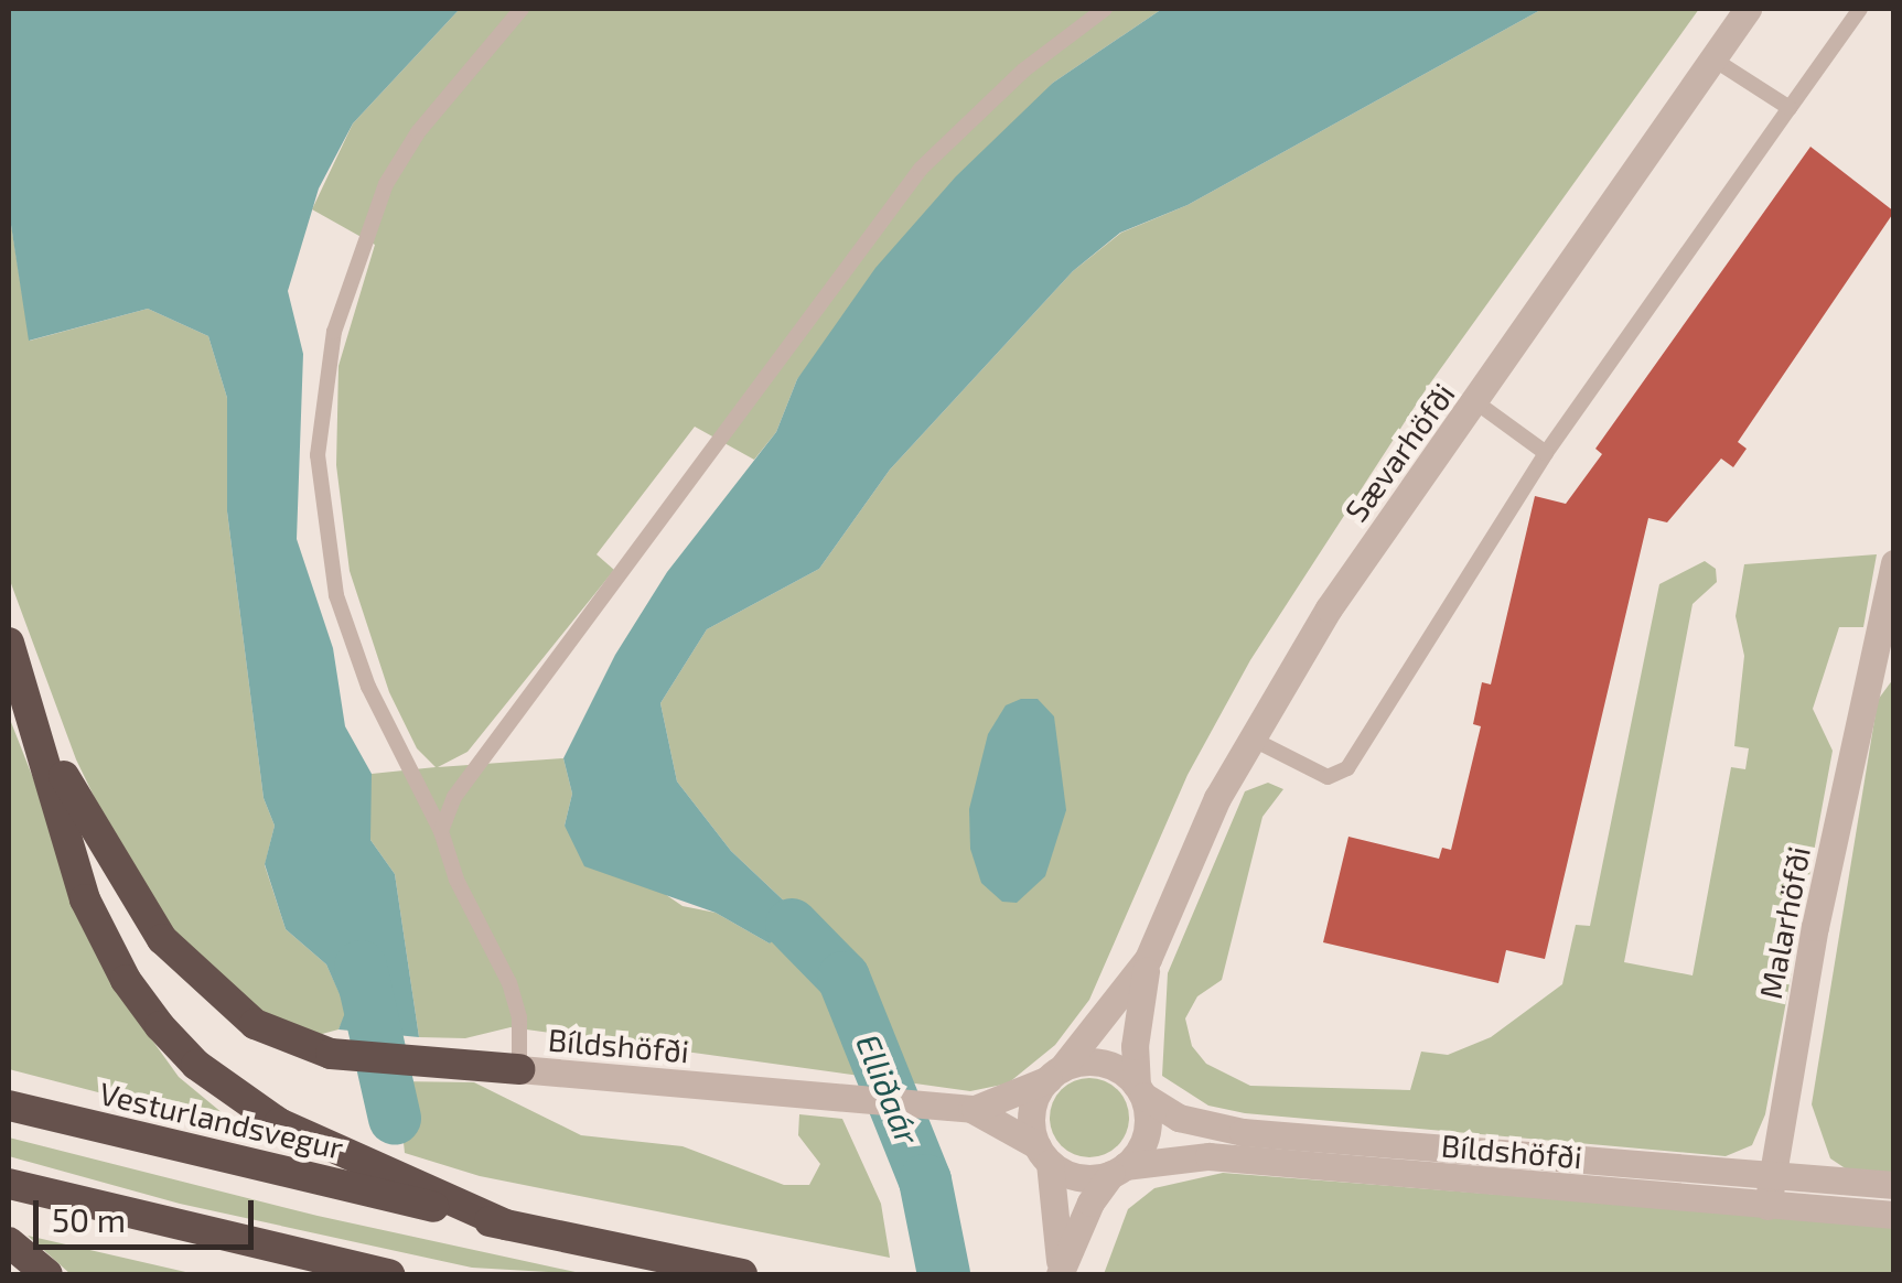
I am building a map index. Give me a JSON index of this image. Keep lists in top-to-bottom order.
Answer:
{
  "streets": {
    "highway": ["Vesturlandsvegur"],
    "street": ["Sævarhöfði", "Malarhöfði", "Bíldshöfði"]
  },
  "crossings": [
    ["Sævarhöfði", "Bíldshöfði"],
    ["Malarhöfði", "Bíldshöfði"]
  ],
  "water": ["Elliðaár"],
  "scale_bar": "50 m"
}
